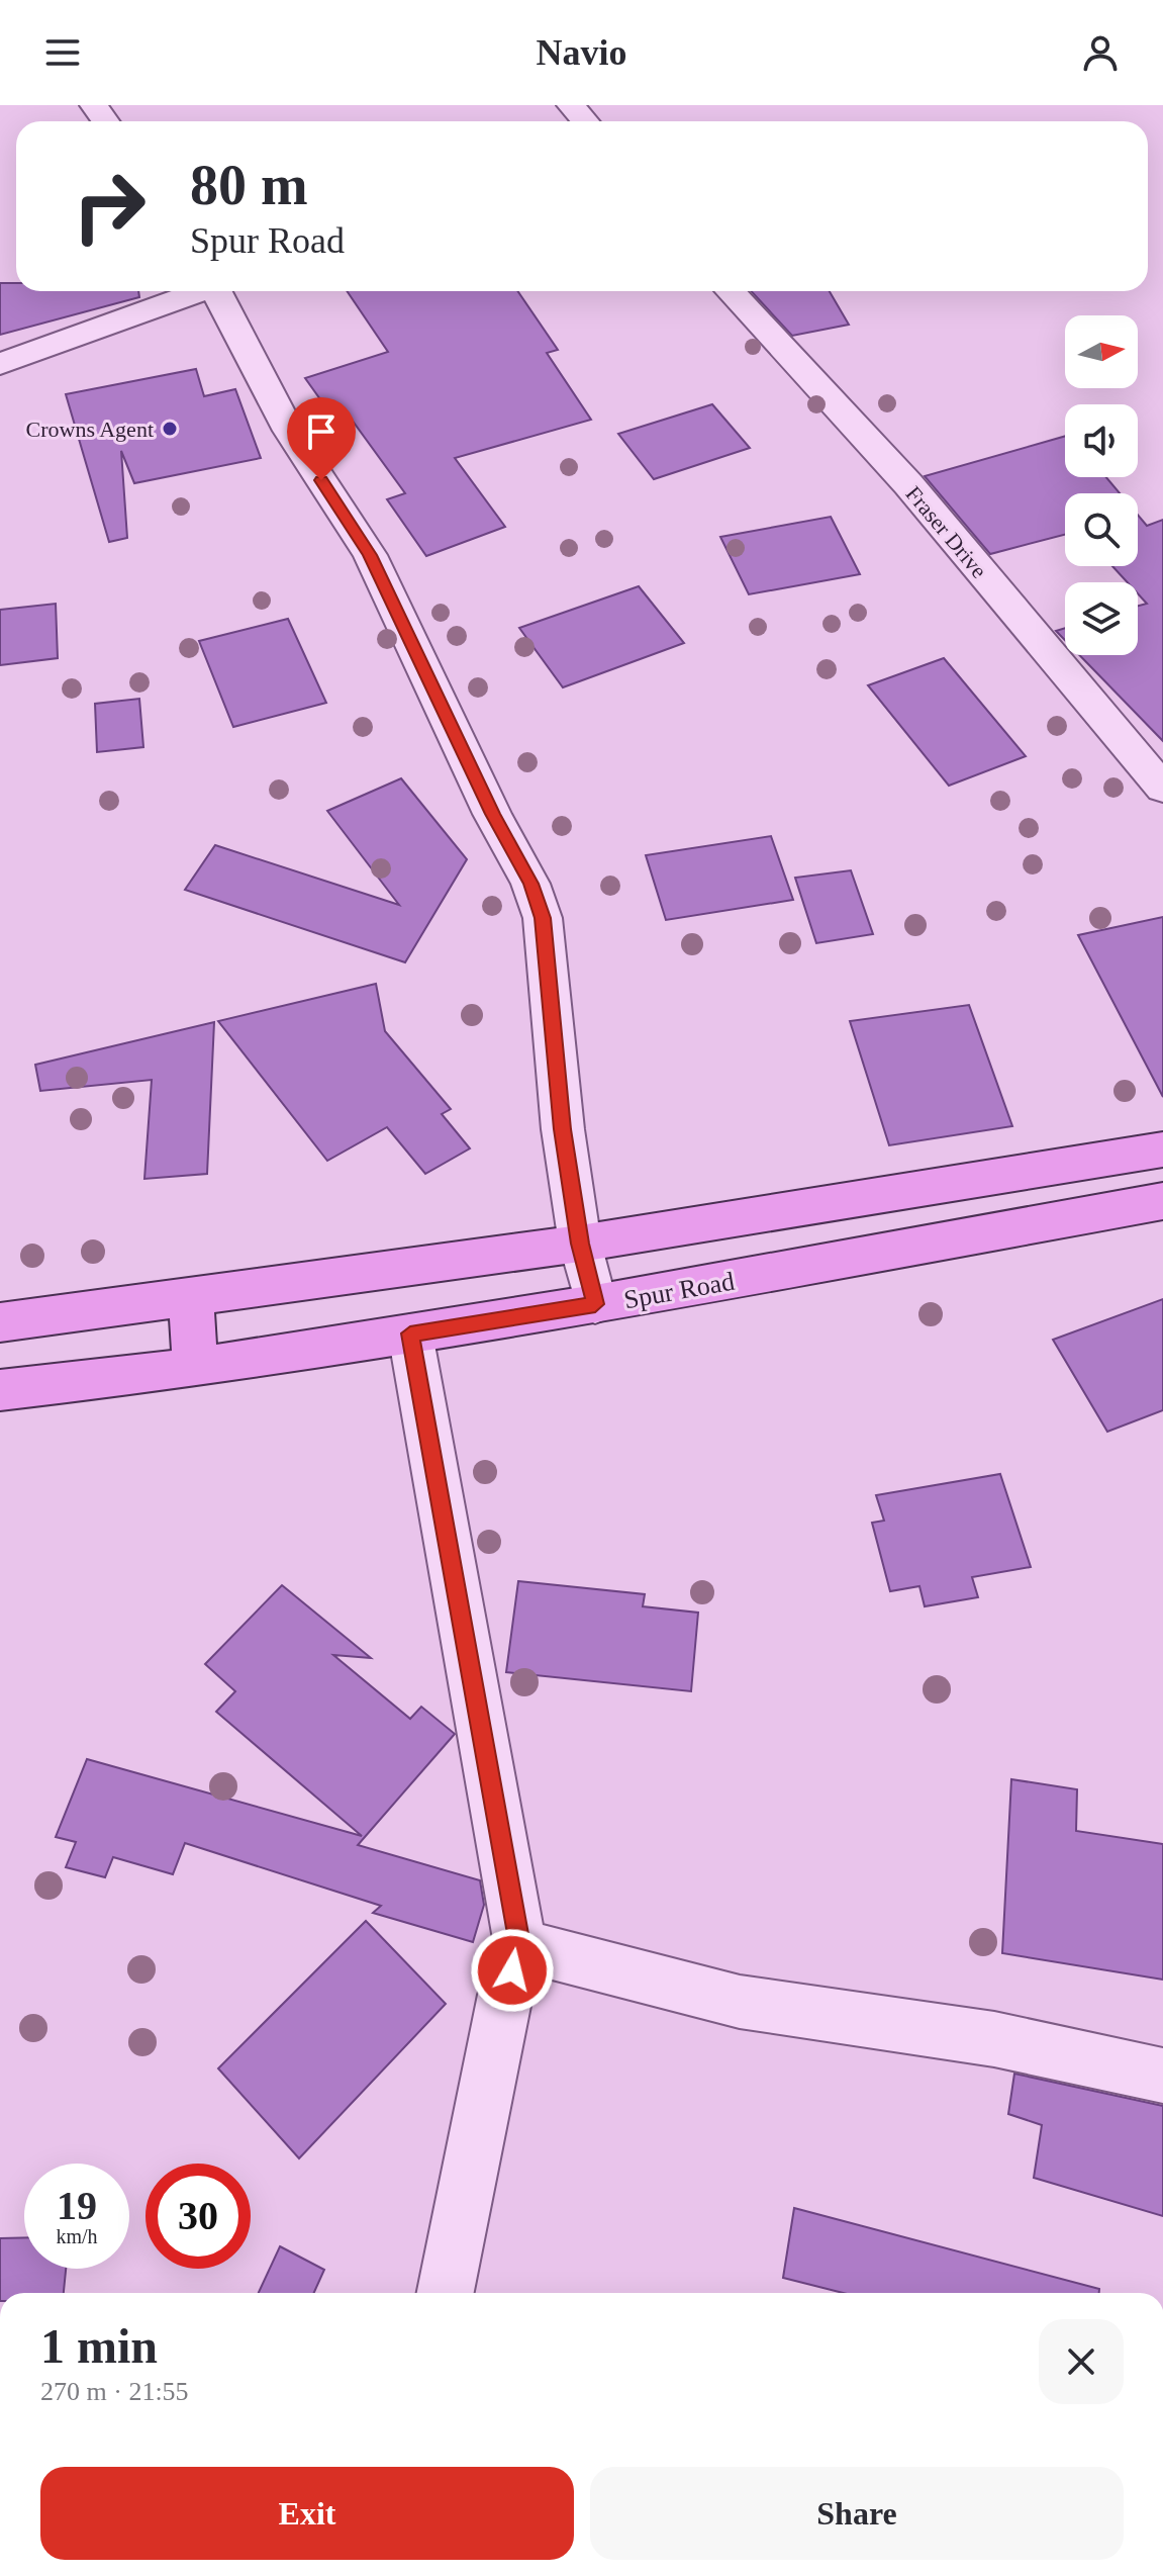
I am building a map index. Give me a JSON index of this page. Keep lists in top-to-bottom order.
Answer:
{
  "streets": {
    "main road": ["Spur Road"],
    "street": ["Fraser Drive"]
  },
  "places": ["Crowns Agent"],
  "north": "right",
  "page": {
    "header": "Navio",
    "turn": ["80 m", "Spur Road"],
    "speed": "19 km/h",
    "limit": "30",
    "heading": ["1 min", "270 m · 21:55"],
    "buttons": ["Exit", "Share"]
  }
}
